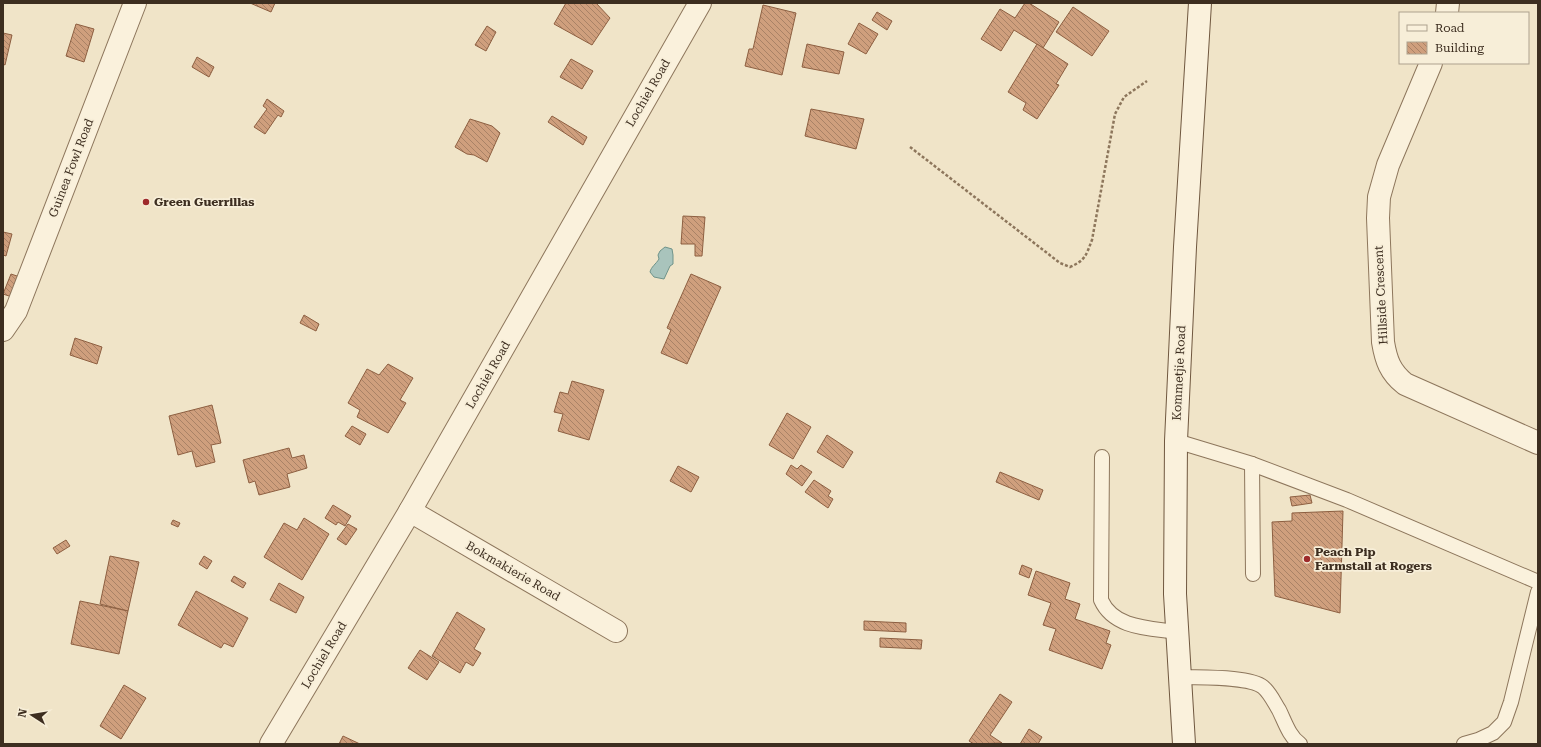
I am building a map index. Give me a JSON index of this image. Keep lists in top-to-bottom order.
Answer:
{
  "streets": {
    "street": [
      "Lochiel Road",
      "Guinea Fowl Road",
      "Hillside Crescent",
      "Kommetjie Road",
      "Bokmakierie Road"
    ]
  },
  "crossings": [
    ["Lochiel Road", "Bokmakierie Road"]
  ],
  "places": ["Green Guerrillas", "Peach Pip Farmstall at Rogers"],
  "legend": ["Road", "Building"],
  "north": "left"
}
